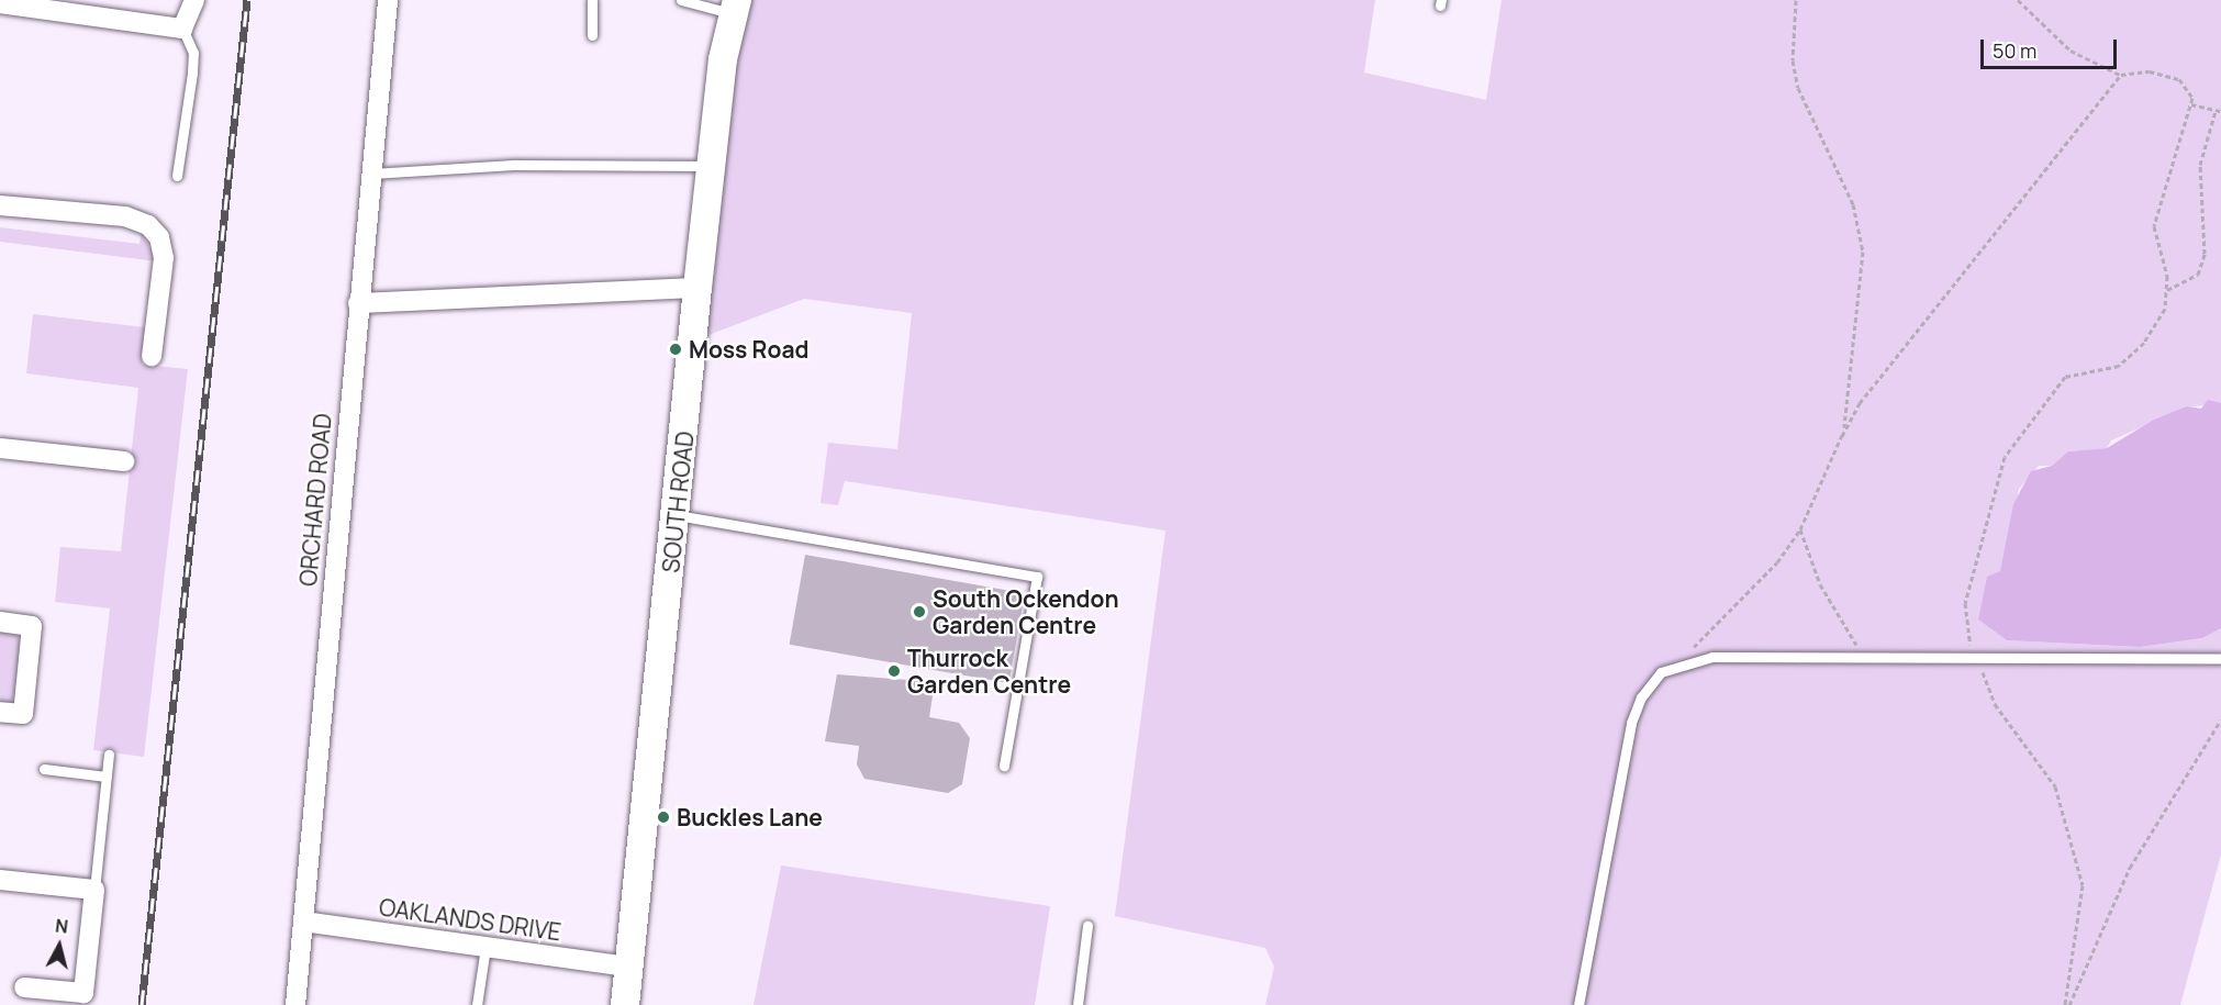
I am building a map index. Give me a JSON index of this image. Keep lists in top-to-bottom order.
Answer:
{
  "streets": {
    "main road": ["SOUTH ROAD"],
    "street": ["ORCHARD ROAD", "OAKLANDS DRIVE"]
  },
  "crossings": [
    ["ORCHARD ROAD", "OAKLANDS DRIVE"],
    ["SOUTH ROAD", "OAKLANDS DRIVE"]
  ],
  "places": [
    "Moss Road",
    "South Ockendon Garden Centre",
    "Thurrock Garden Centre",
    "Buckles Lane"
  ],
  "scale_bar": "50 m",
  "north": "top"
}
